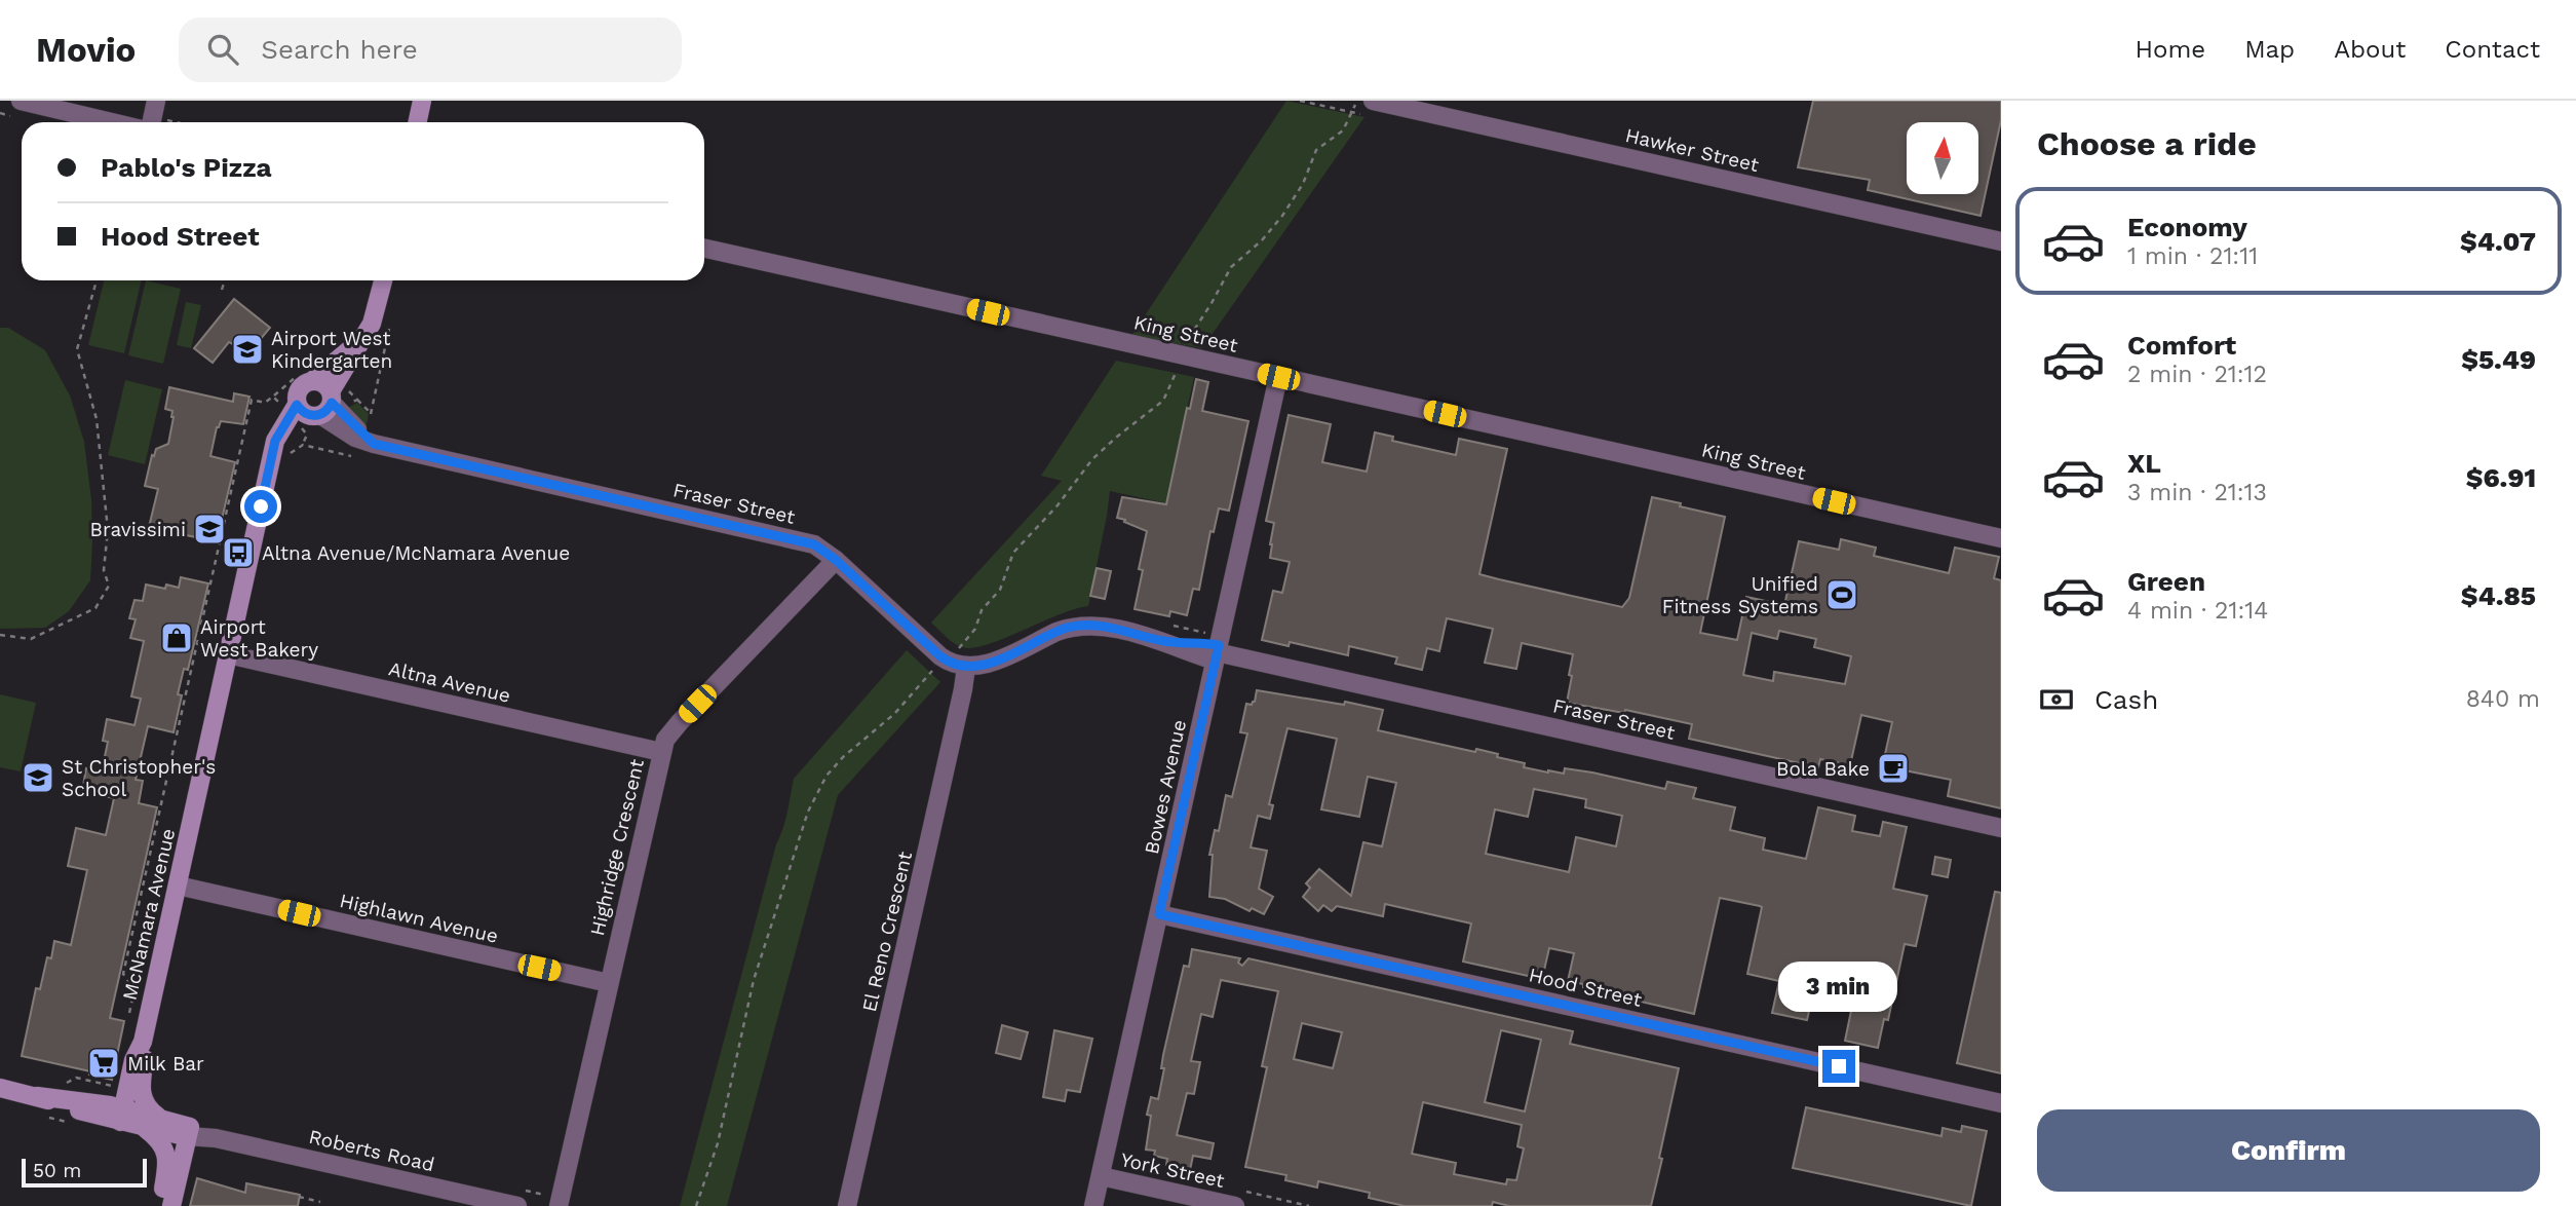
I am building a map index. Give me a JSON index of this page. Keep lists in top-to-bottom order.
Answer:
{
  "streets": {
    "street": [
      "Hawker Street",
      "King Street",
      "Fraser Street",
      "Altna Avenue",
      "Bowes Avenue",
      "Highridge Crescent",
      "McNamara Avenue",
      "Highlawn Avenue",
      "El Reno Crescent",
      "Hood Street",
      "Roberts Road",
      "York Street"
    ]
  },
  "crossings": [
    ["King Street", "Bowes Avenue"],
    ["Fraser Street", "Bowes Avenue"],
    ["Fraser Street", "Highridge Crescent"],
    ["Fraser Street", "McNamara Avenue"],
    ["Fraser Street", "El Reno Crescent"],
    ["Altna Avenue", "Highridge Crescent"],
    ["Altna Avenue", "McNamara Avenue"],
    ["Bowes Avenue", "Hood Street"],
    ["Bowes Avenue", "York Street"],
    ["Highridge Crescent", "Highlawn Avenue"],
    ["McNamara Avenue", "Highlawn Avenue"],
    ["McNamara Avenue", "Roberts Road"]
  ],
  "places": {
    "school or university": ["Airport West Kindergarten", "Bravissimi", "St Christopher's School"],
    "bus stop": ["Altna Avenue/McNamara Avenue"],
    "sports": ["Unified Fitness Systems"],
    "shop": ["Airport West Bakery"],
    "cafe": ["Bola Bake"],
    "supermarket": ["Milk Bar"]
  },
  "scale_bar": "50 m",
  "north": "top",
  "page": {
    "header": "Movio",
    "search": "Search here",
    "nav": [
      "Home",
      "Map",
      "About",
      "Contact"
    ],
    "heading": "Choose a ride",
    "banner": ["Pablo's Pizza", "Hood Street"],
    "list": [
      {
        "name": "Economy",
        "note": "1 min · 21:11",
        "value": "$4.07"
      },
      {
        "name": "Comfort",
        "note": "2 min · 21:12",
        "value": "$5.49"
      },
      {
        "name": "XL",
        "note": "3 min · 21:13",
        "value": "$6.91"
      },
      {
        "name": "Green",
        "note": "4 min · 21:14",
        "value": "$4.85"
      }
    ],
    "pay": ["Cash", "840 m"],
    "bubble": "3 min",
    "buttons": "Confirm",
    "scale": "50 m"
  }
}
